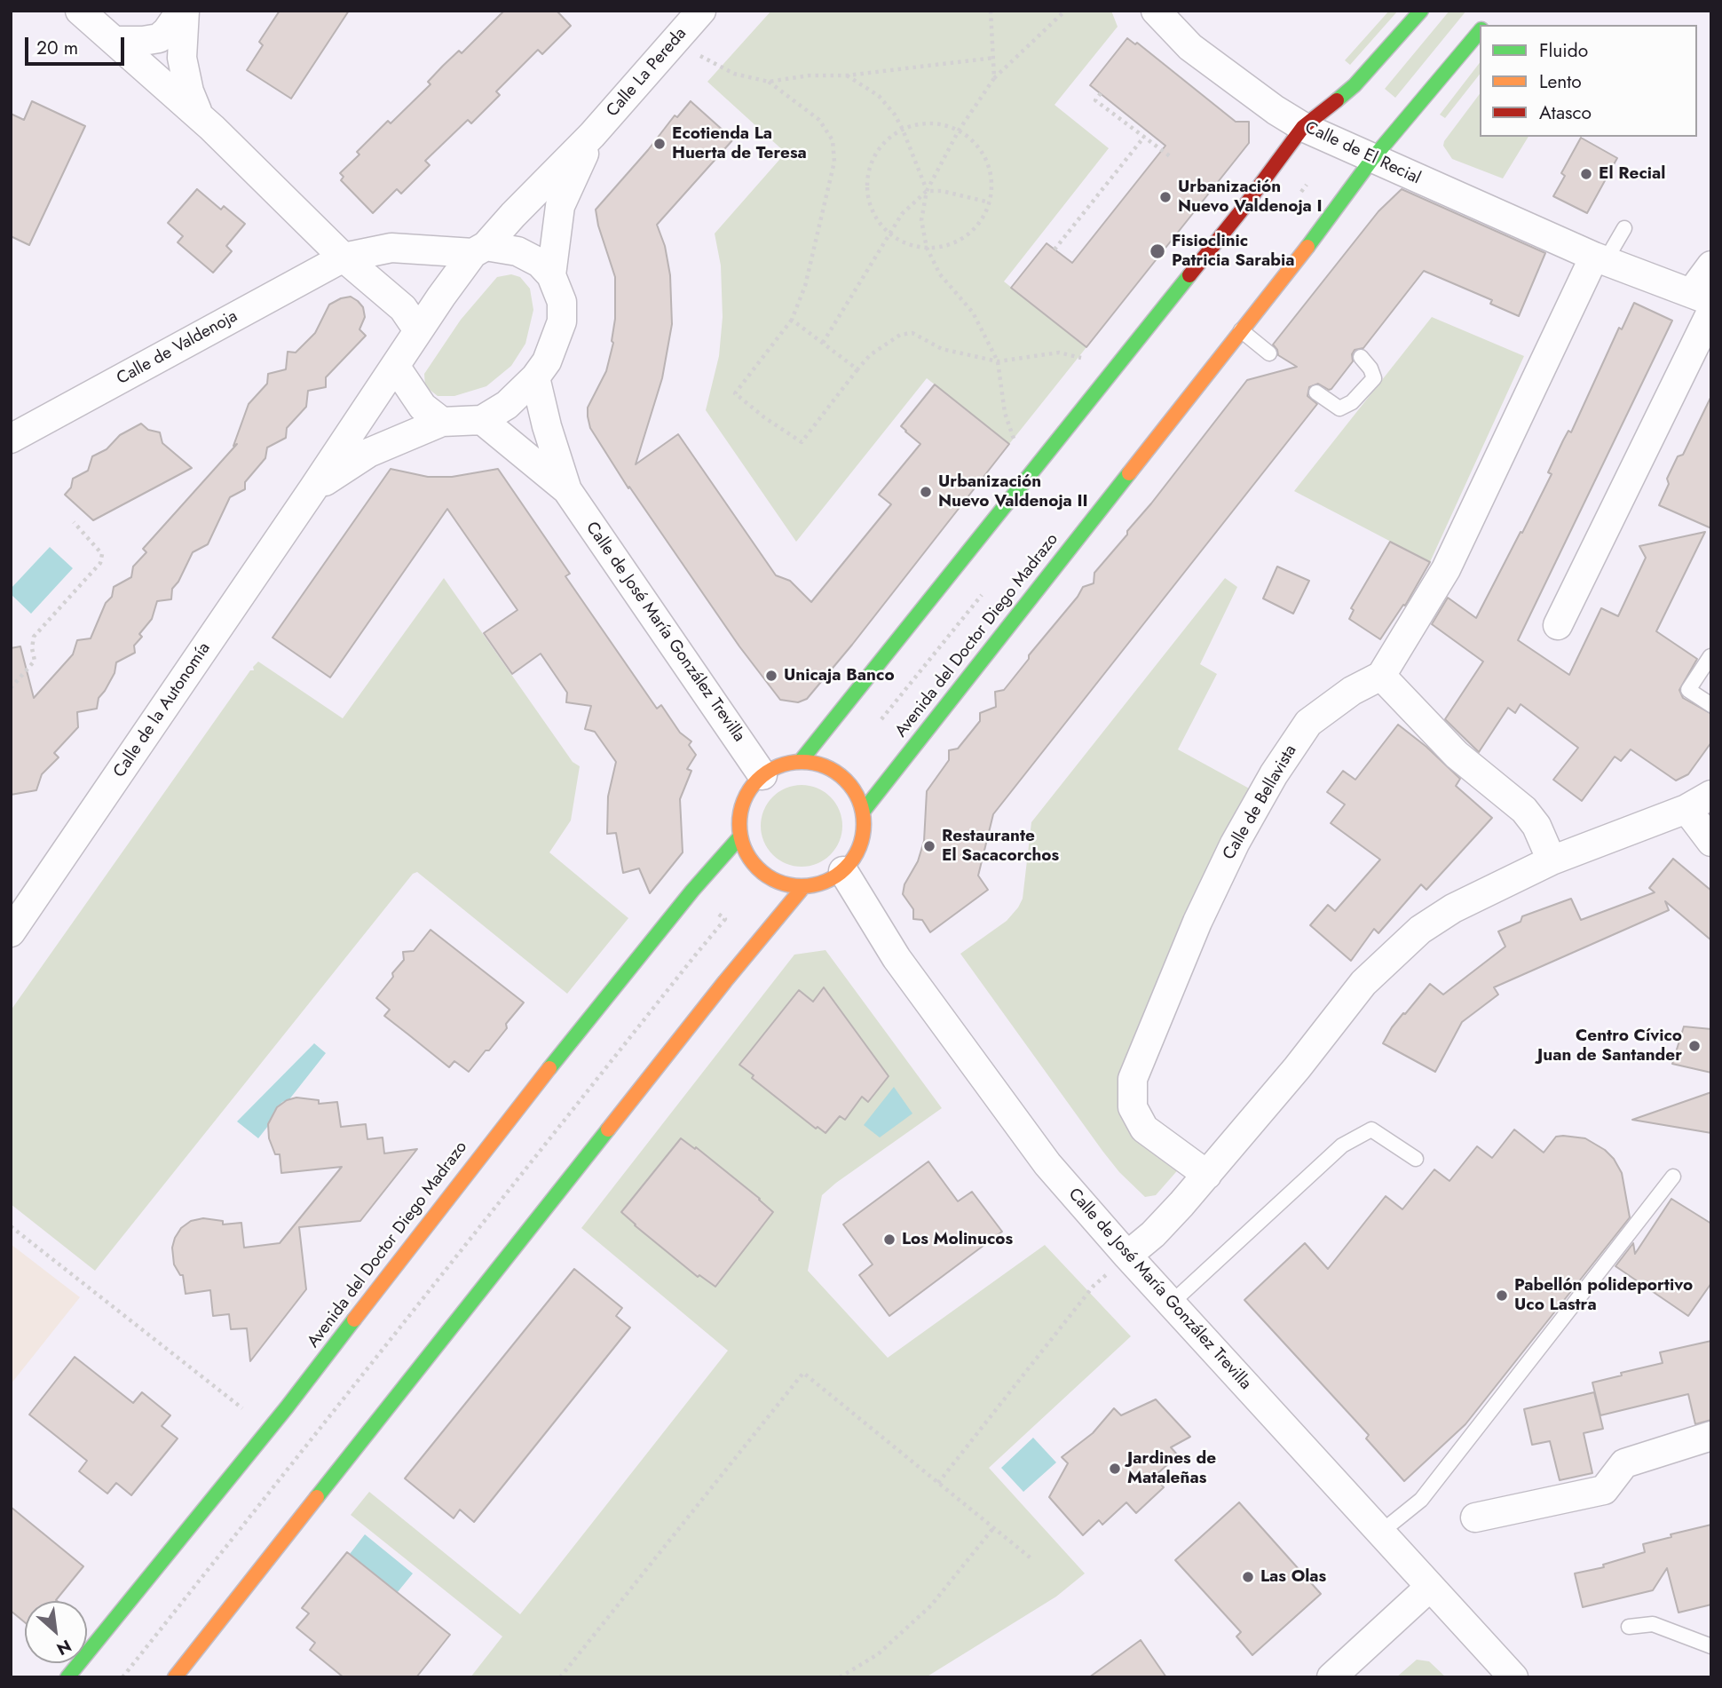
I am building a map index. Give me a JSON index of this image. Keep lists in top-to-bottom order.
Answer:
{
  "streets": {
    "main road": ["Avenida del Doctor Diego Madrazo"],
    "street": [
      "Calle La Pereda",
      "Calle de El Recial",
      "Calle de Valdenoja",
      "Calle de José María González Trevilla",
      "Calle de la Autonomía",
      "Calle de Bellavista"
    ]
  },
  "crossings": [
    ["Calle La Pereda", "Calle de Valdenoja"],
    ["Calle La Pereda", "Calle de José María González Trevilla"],
    ["Calle La Pereda", "Calle de la Autonomía"],
    ["Calle de El Recial", "Avenida del Doctor Diego Madrazo"],
    ["Calle de Valdenoja", "Calle de José María González Trevilla"],
    ["Calle de Valdenoja", "Calle de la Autonomía"],
    ["Calle de José María González Trevilla", "Avenida del Doctor Diego Madrazo"],
    ["Calle de José María González Trevilla", "Calle de la Autonomía"]
  ],
  "places": [
    "Ecotienda La Huerta de Teresa",
    "El Recial",
    "Urbanización Nuevo Valdenoja I",
    "Fisioclinic Patricia Sarabia",
    "Urbanización Nuevo Valdenoja II",
    "Unicaja Banco",
    "Restaurante El Sacacorchos",
    "Centro Cívico Juan de Santander",
    "Los Molinucos",
    "Pabellón polideportivo Uco Lastra",
    "Jardines de Mataleñas",
    "Las Olas"
  ],
  "legend": ["Fluido", "Lento", "Atasco"],
  "scale_bar": "20 m",
  "north": "bottom right"
}
